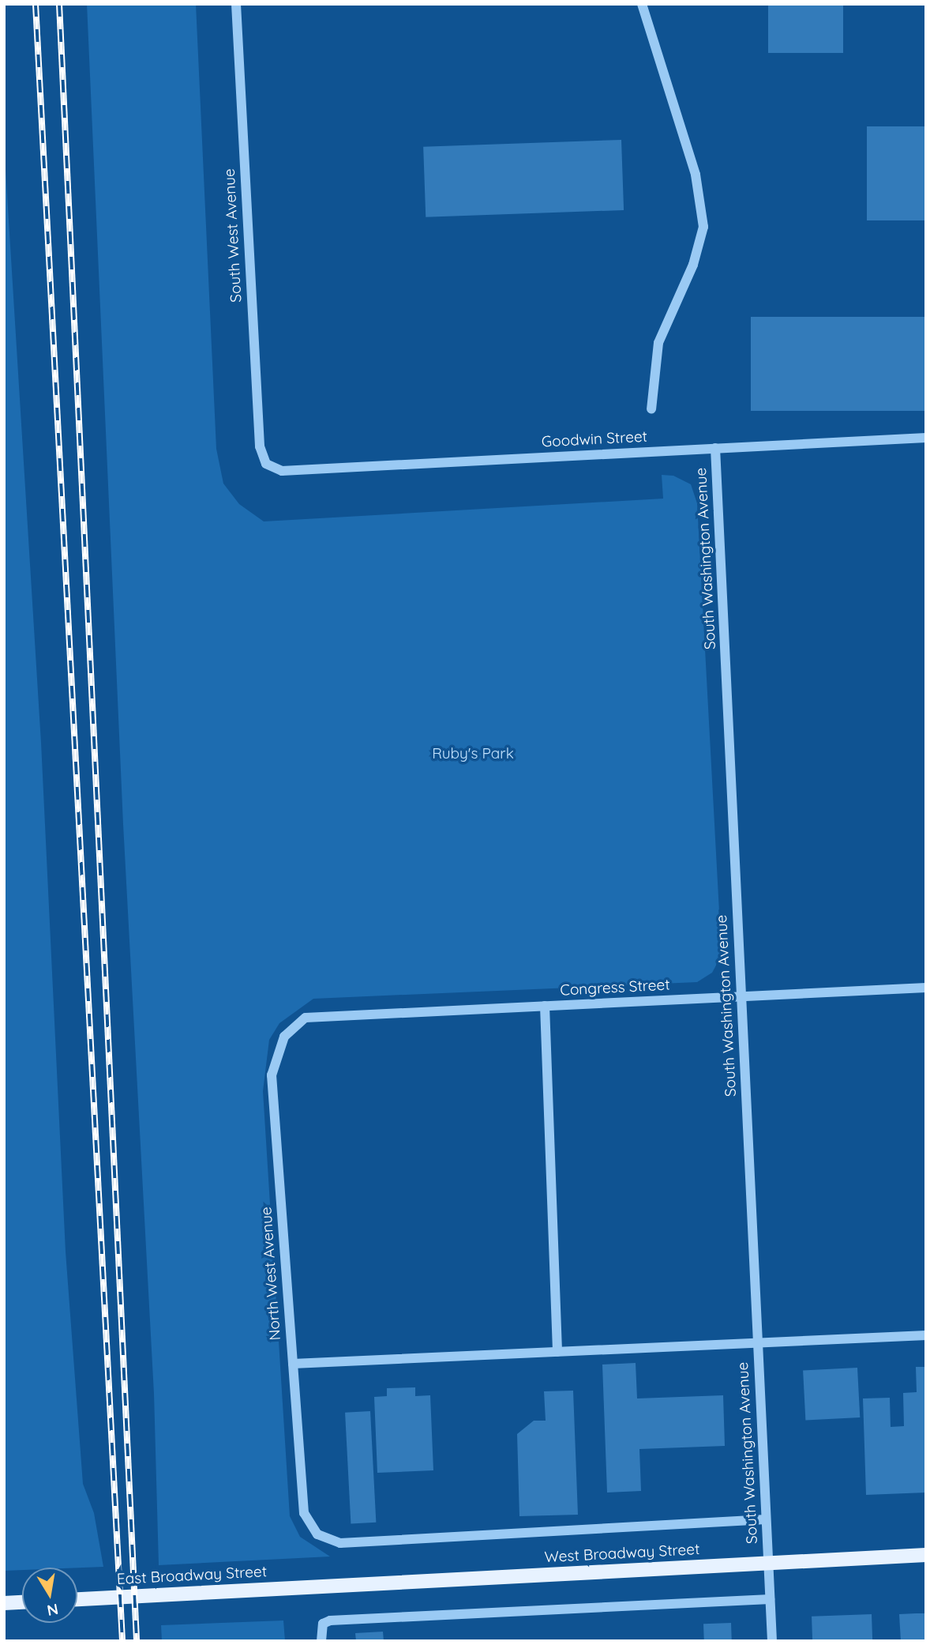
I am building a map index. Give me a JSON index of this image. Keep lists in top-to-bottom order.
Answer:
{
  "streets": {
    "main road": ["West Broadway Street", "East Broadway Street"],
    "street": [
      "South West Avenue",
      "Goodwin Street",
      "South Washington Avenue",
      "Congress Street",
      "North West Avenue"
    ]
  },
  "crossings": [
    ["South West Avenue", "Goodwin Street"],
    ["Goodwin Street", "South Washington Avenue"],
    ["South Washington Avenue", "Congress Street"],
    ["South Washington Avenue", "West Broadway Street"],
    ["Congress Street", "North West Avenue"],
    ["North West Avenue", "West Broadway Street"],
    ["West Broadway Street", "East Broadway Street"]
  ],
  "parks": ["Ruby's Park"],
  "north": "bottom"
}
